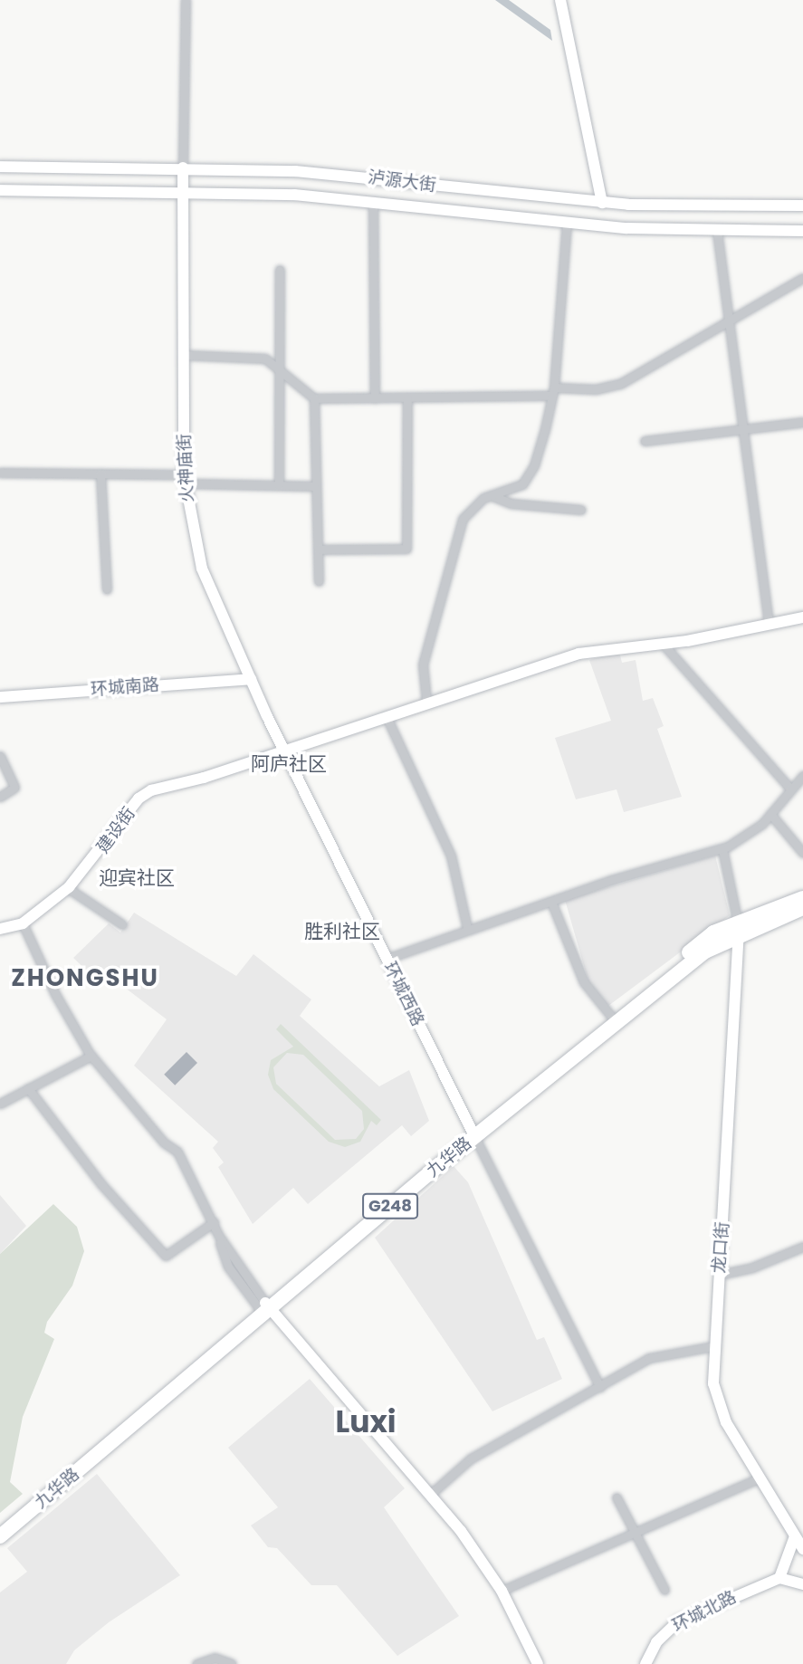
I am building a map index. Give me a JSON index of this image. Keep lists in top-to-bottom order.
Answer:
{
  "streets": {
    "highway": ["九华路", "G248"],
    "main road": [
      "泸源大街",
      "火神庙街",
      "环城南路",
      "建设街",
      "环城西路",
      "龙口街",
      "环城北路"
    ]
  },
  "crossings": [
    ["泸源大街", "火神庙街"],
    ["火神庙街", "环城南路"],
    ["火神庙街", "建设街"],
    ["火神庙街", "环城西路"],
    ["建设街", "环城西路"],
    ["环城西路", "九华路"],
    ["九华路", "龙口街"]
  ],
  "districts": [
    "阿庐社区",
    "迎宾社区",
    "胜利社区",
    "ZHONGSHU",
    "Luxi"
  ]
}
